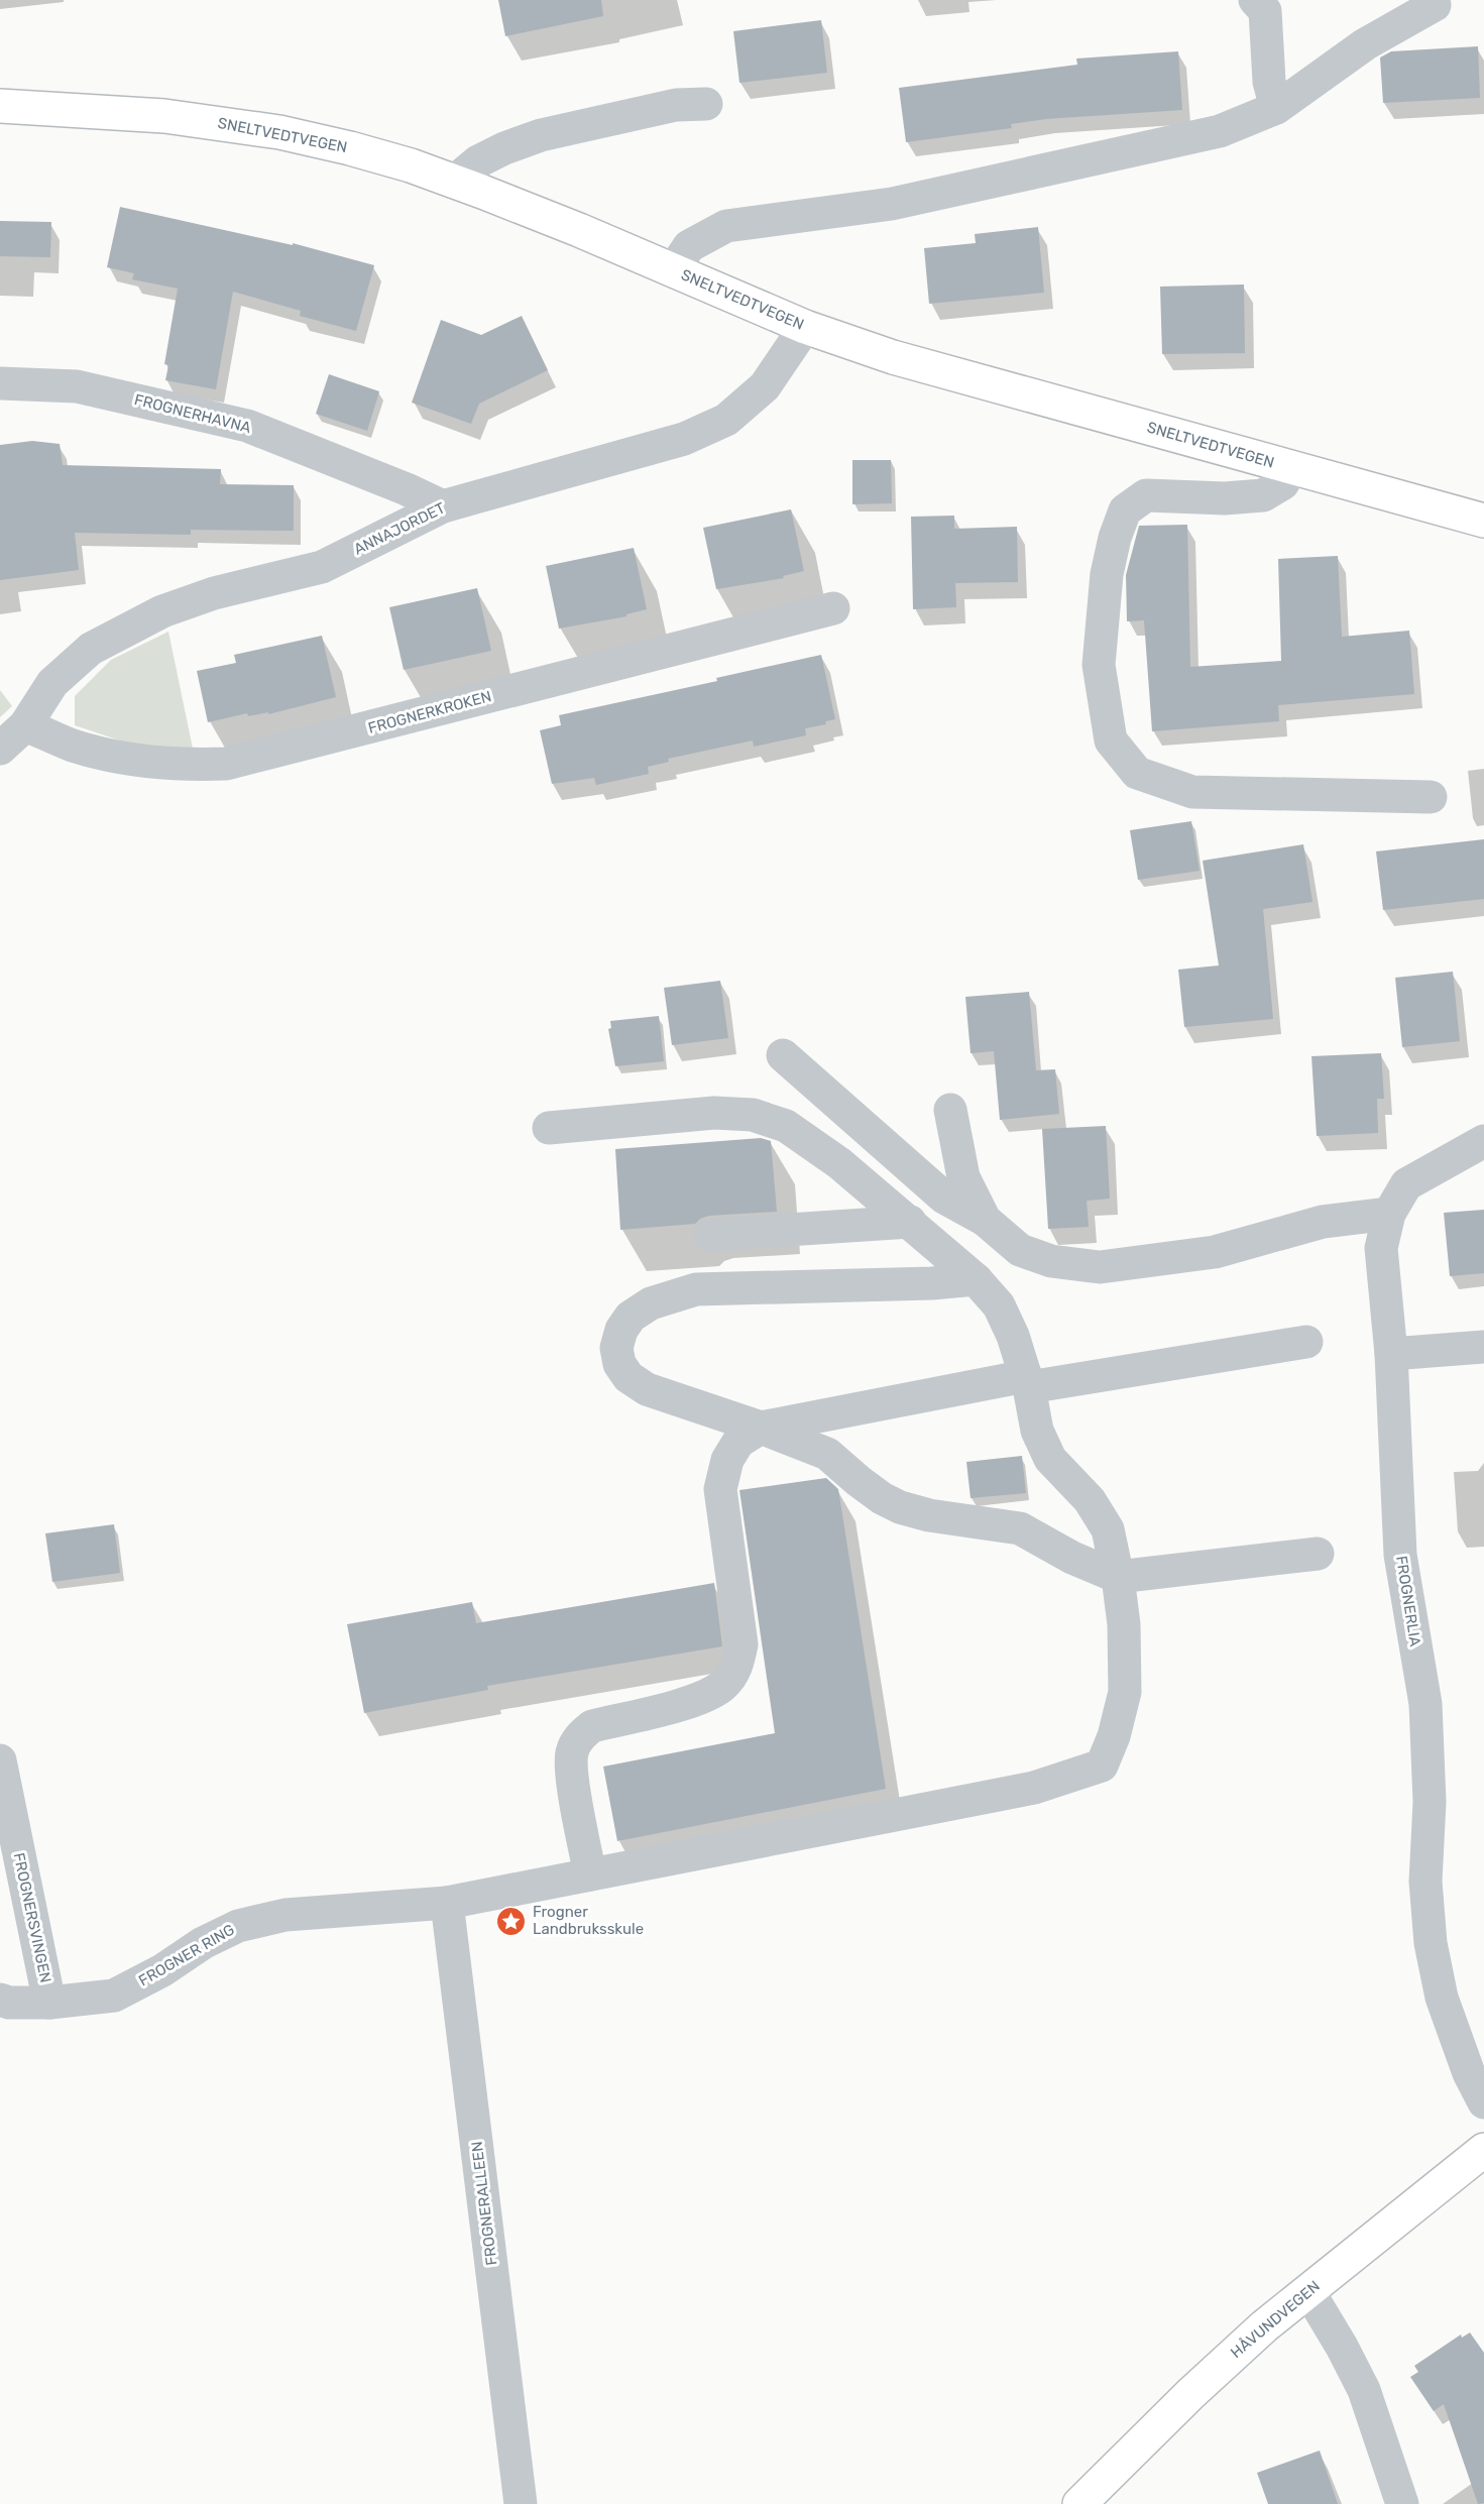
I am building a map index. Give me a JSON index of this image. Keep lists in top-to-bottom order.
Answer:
{
  "streets": {
    "main road": ["SNELTVEDTVEGEN", "HÅVUNDVEGEN"],
    "street": [
      "FROGNERHAVNA",
      "ANNAJORDET",
      "FROGNERKROKEN",
      "FROGNERLIA",
      "FROGNERSVINGEN",
      "FROGNER RING",
      "FROGNERALLEEN"
    ]
  },
  "crossings": [
    ["SNELTVEDTVEGEN", "ANNAJORDET"],
    ["FROGNERHAVNA", "ANNAJORDET"],
    ["ANNAJORDET", "FROGNERKROKEN"],
    ["FROGNERSVINGEN", "FROGNER RING"],
    ["FROGNER RING", "FROGNERALLEEN"]
  ],
  "places": {
    "place": ["Frogner Landbruksskule"]
  }
}
